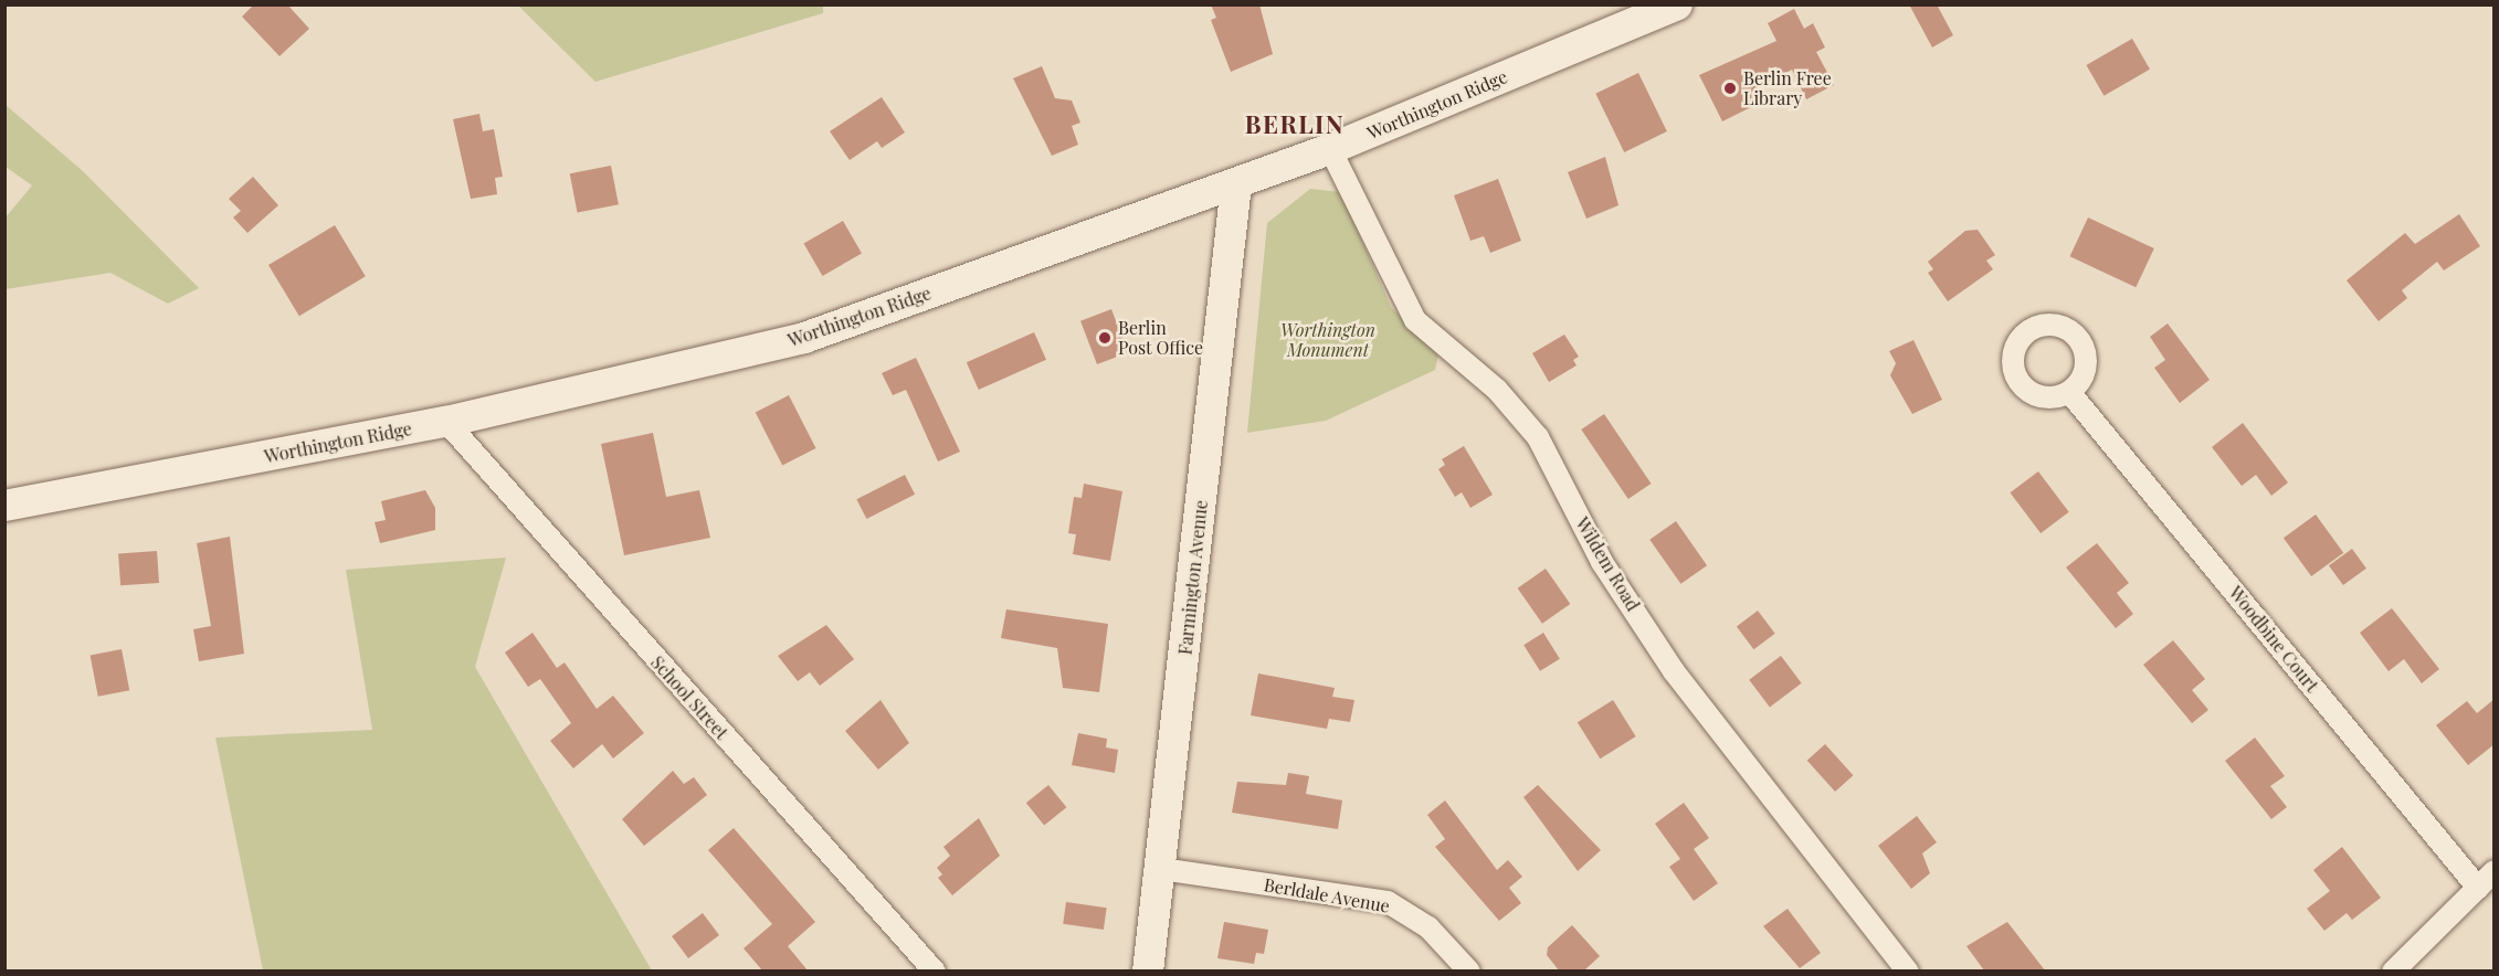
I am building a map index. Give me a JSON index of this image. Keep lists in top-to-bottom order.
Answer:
{
  "streets": {
    "street": [
      "Worthington Ridge",
      "Wildem Road",
      "Farmington Avenue",
      "Woodbine Court",
      "School Street",
      "Berldale Avenue"
    ]
  },
  "crossings": [
    ["Worthington Ridge", "Wildem Road"],
    ["Worthington Ridge", "Farmington Avenue"],
    ["Worthington Ridge", "School Street"],
    ["Farmington Avenue", "Berldale Avenue"]
  ],
  "districts": ["BERLIN"],
  "parks": ["Worthington Monument"],
  "places": ["Berlin Free Library", "Berlin Post Office"]
}
